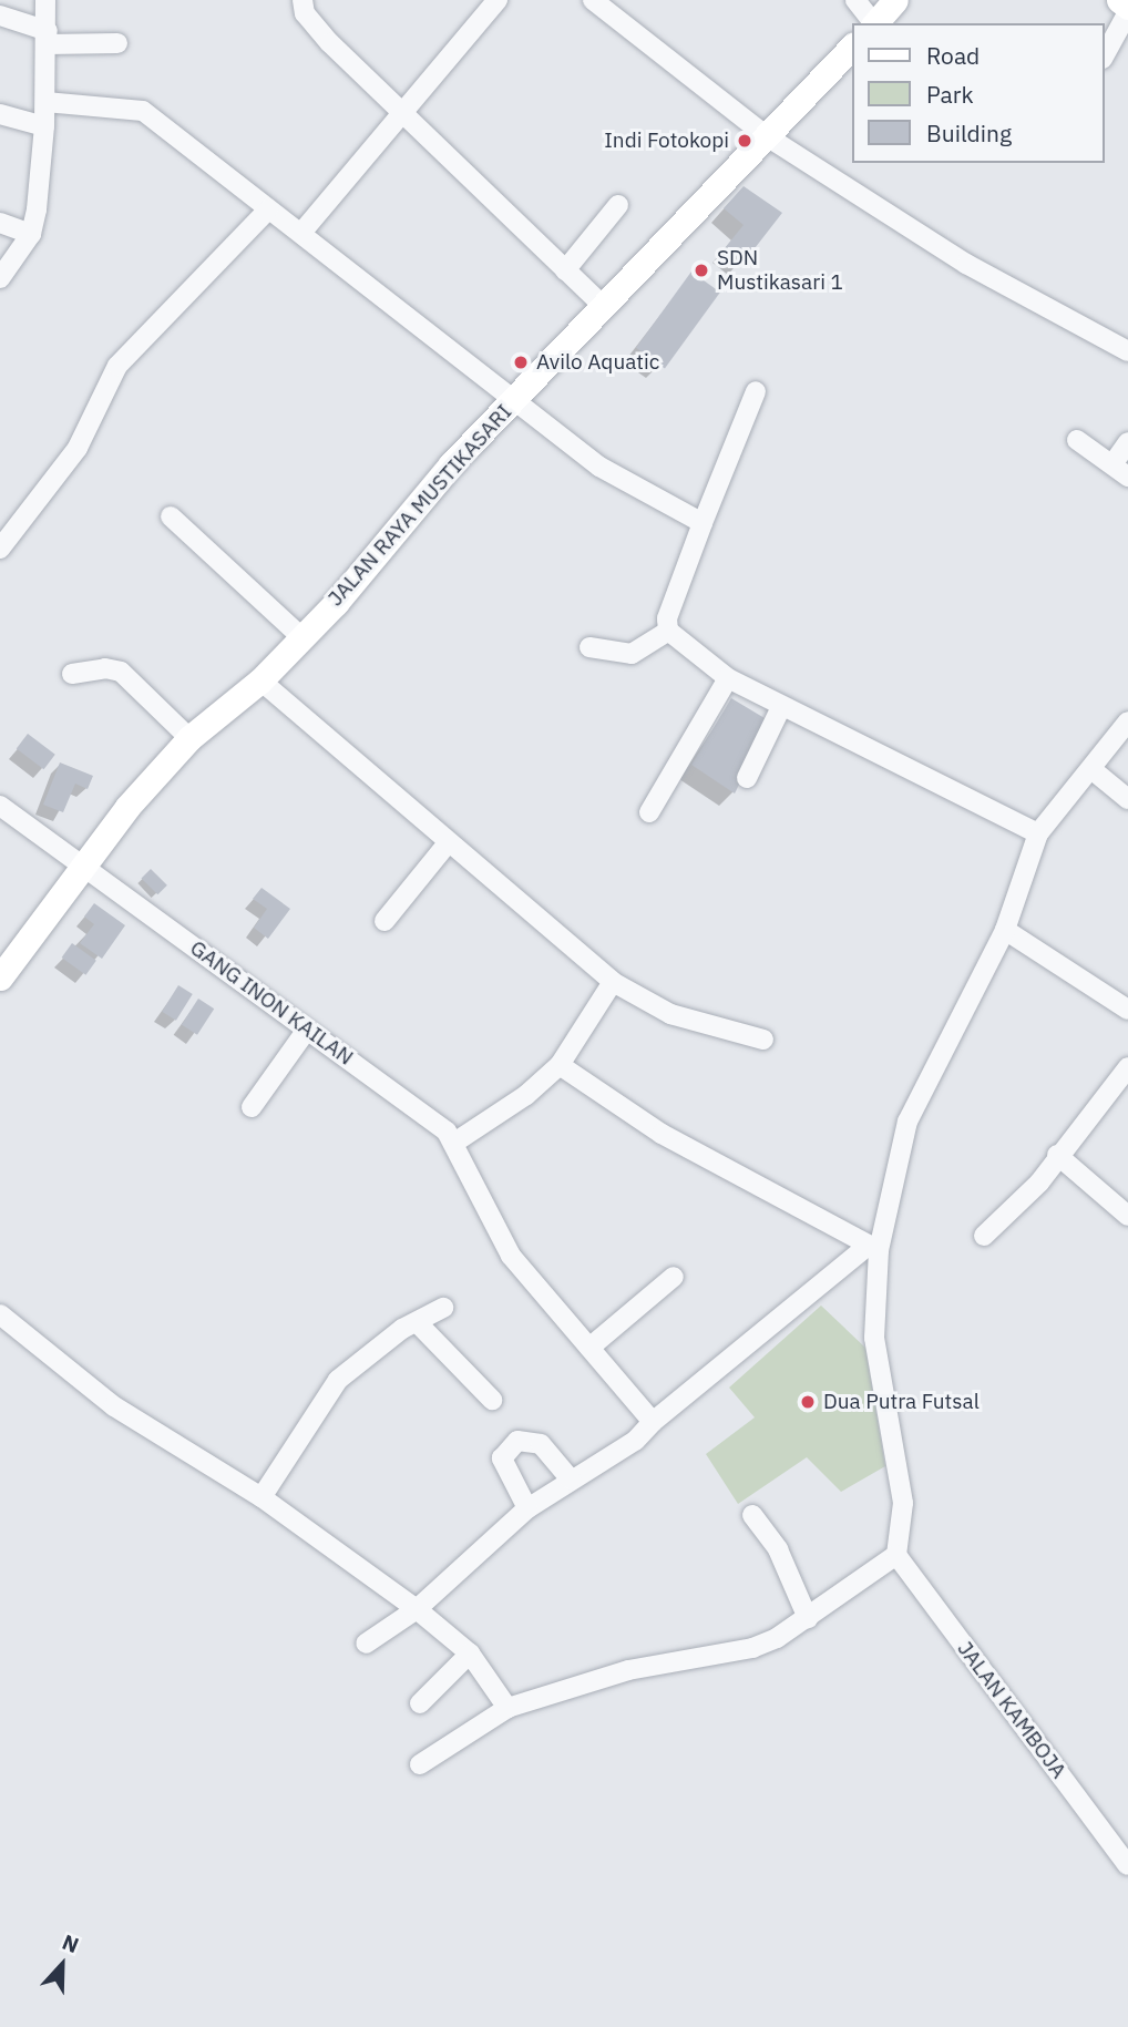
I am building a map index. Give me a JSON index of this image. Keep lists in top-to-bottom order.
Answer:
{
  "streets": {
    "main road": ["JALAN RAYA MUSTIKASARI"],
    "street": ["GANG INON KAILAN", "JALAN KAMBOJA"]
  },
  "crossings": [
    ["JALAN RAYA MUSTIKASARI", "GANG INON KAILAN"]
  ],
  "places": [
    "Indi Fotokopi",
    "SDN Mustikasari 1",
    "Avilo Aquatic",
    "Dua Putra Futsal"
  ],
  "legend": ["Road", "Park", "Building"],
  "north": "top"
}
